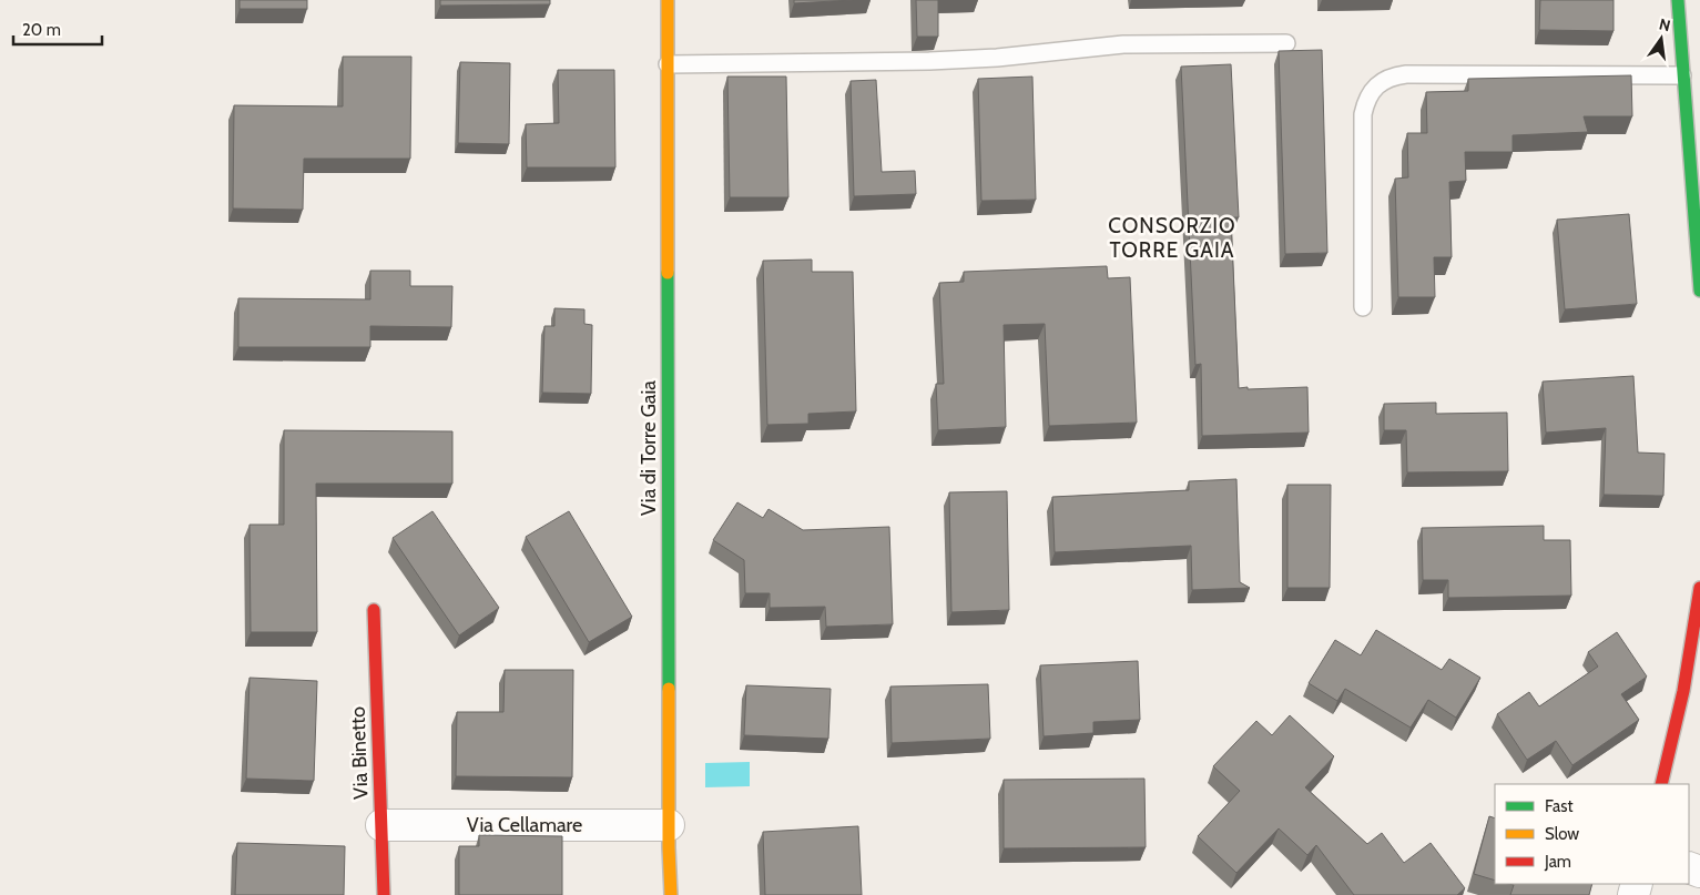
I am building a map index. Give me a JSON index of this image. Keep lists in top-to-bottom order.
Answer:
{
  "streets": {
    "street": ["Via di Torre Gaia", "Via Binetto", "Via Cellamare"]
  },
  "crossings": [
    ["Via di Torre Gaia", "Via Cellamare"],
    ["Via Binetto", "Via Cellamare"]
  ],
  "districts": ["CONSORZIO TORRE GAIA"],
  "legend": ["Fast", "Slow", "Jam"],
  "scale_bar": "20 m",
  "north": "top"
}
